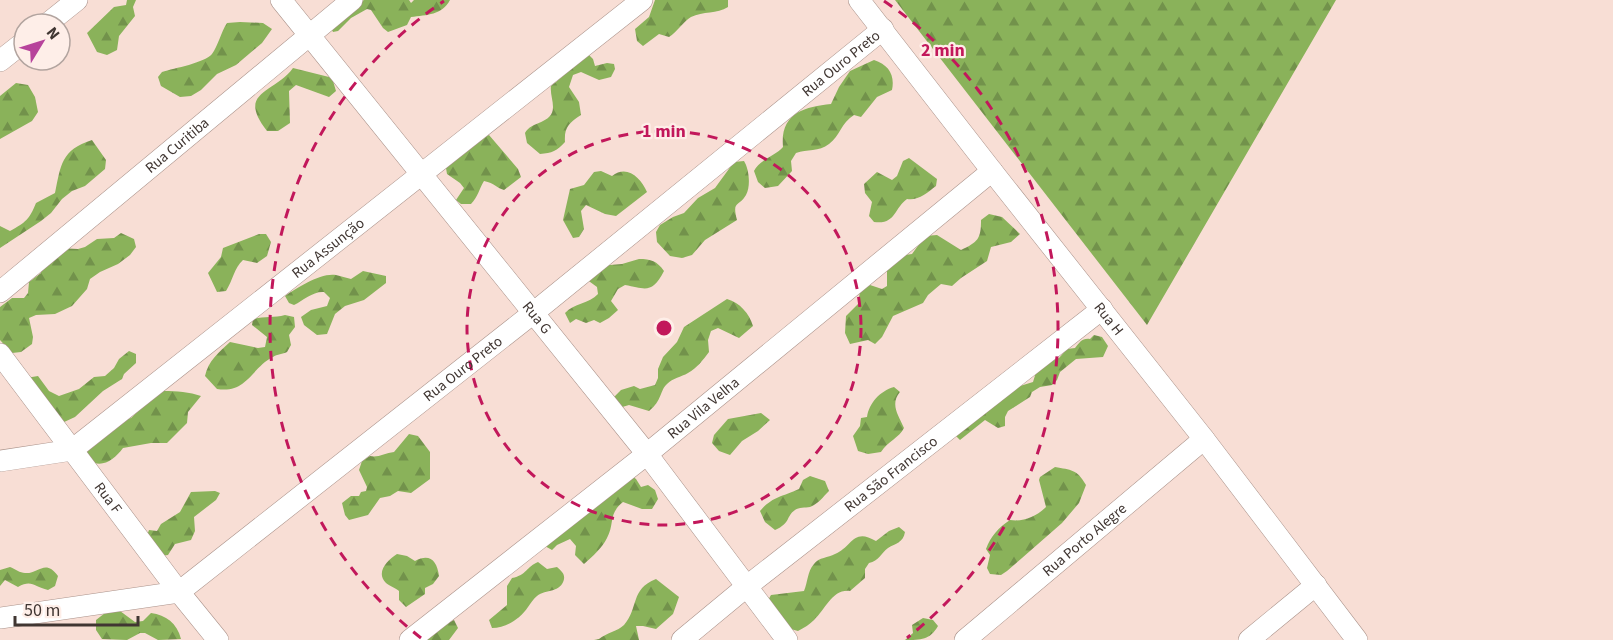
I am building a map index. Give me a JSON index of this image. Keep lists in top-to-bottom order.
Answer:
{
  "streets": {
    "street": [
      "Rua Ouro Preto",
      "Rua Curitiba",
      "Rua Assunção",
      "Rua G",
      "Rua H",
      "Rua Vila Velha",
      "Rua São Francisco",
      "Rua F",
      "Rua Porto Alegre"
    ]
  },
  "crossings": [
    ["Rua Ouro Preto", "Rua G"],
    ["Rua Ouro Preto", "Rua H"],
    ["Rua Ouro Preto", "Rua F"],
    ["Rua Curitiba", "Rua G"],
    ["Rua Assunção", "Rua G"],
    ["Rua Assunção", "Rua F"],
    ["Rua G", "Rua Vila Velha"],
    ["Rua G", "Rua São Francisco"],
    ["Rua H", "Rua Vila Velha"],
    ["Rua H", "Rua São Francisco"],
    ["Rua H", "Rua Porto Alegre"]
  ],
  "scale_bar": "50 m",
  "north": "top right",
  "rings": ["2 min", "1 min"]
}
